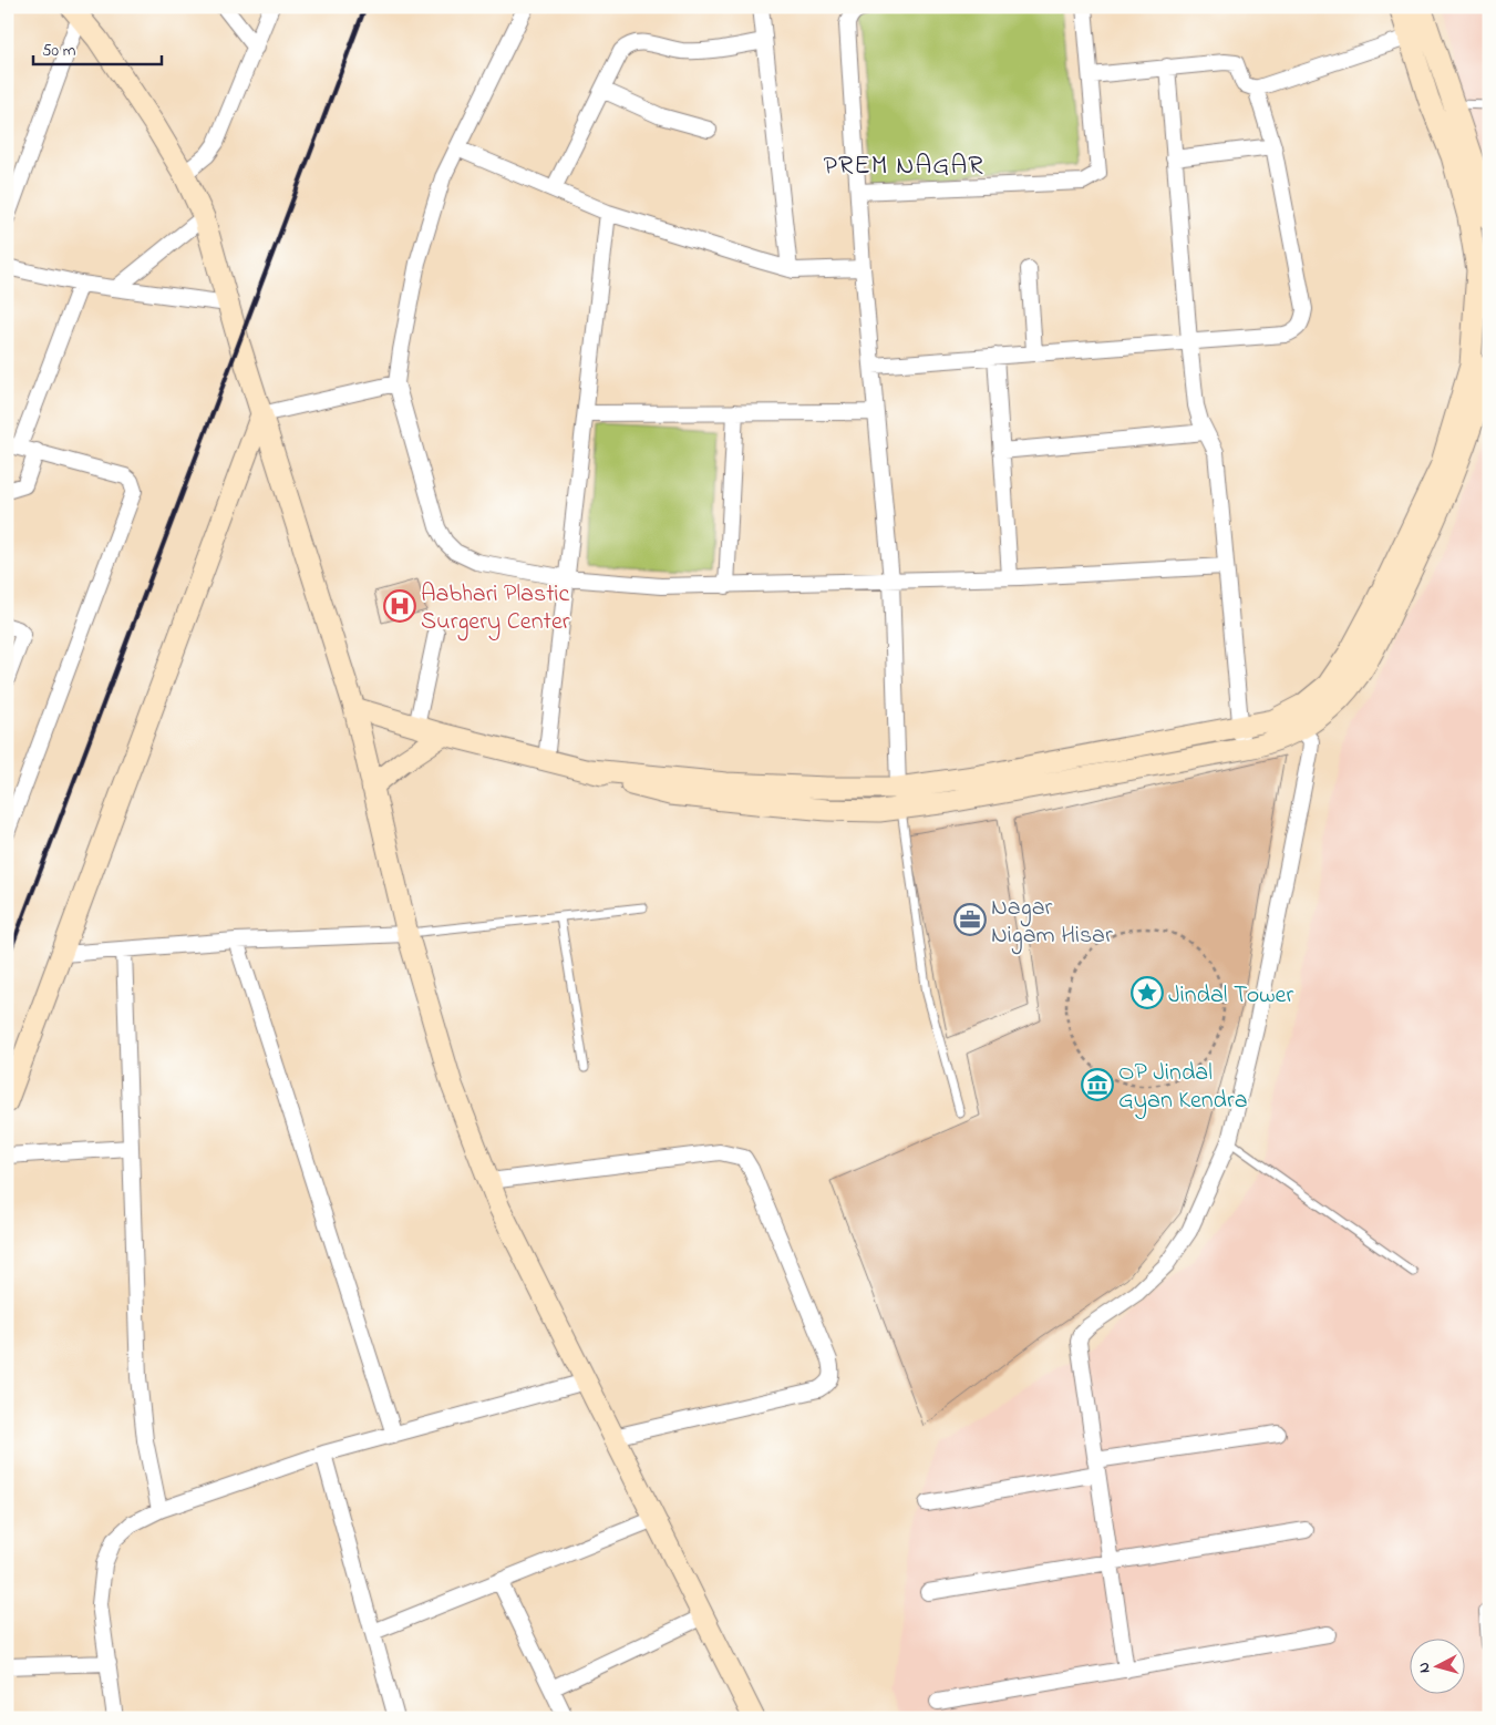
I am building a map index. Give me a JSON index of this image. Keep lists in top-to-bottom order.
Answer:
{
  "districts": ["PREM NAGAR"],
  "places": {
    "hospital": ["Aabhari Plastic Surgery Center"],
    "office": ["Nagar Nigam Hisar"],
    "place": ["Jindal Tower"],
    "museum": ["OP Jindal Gyan Kendra"]
  },
  "scale_bar": "50 m",
  "north": "left"
}
